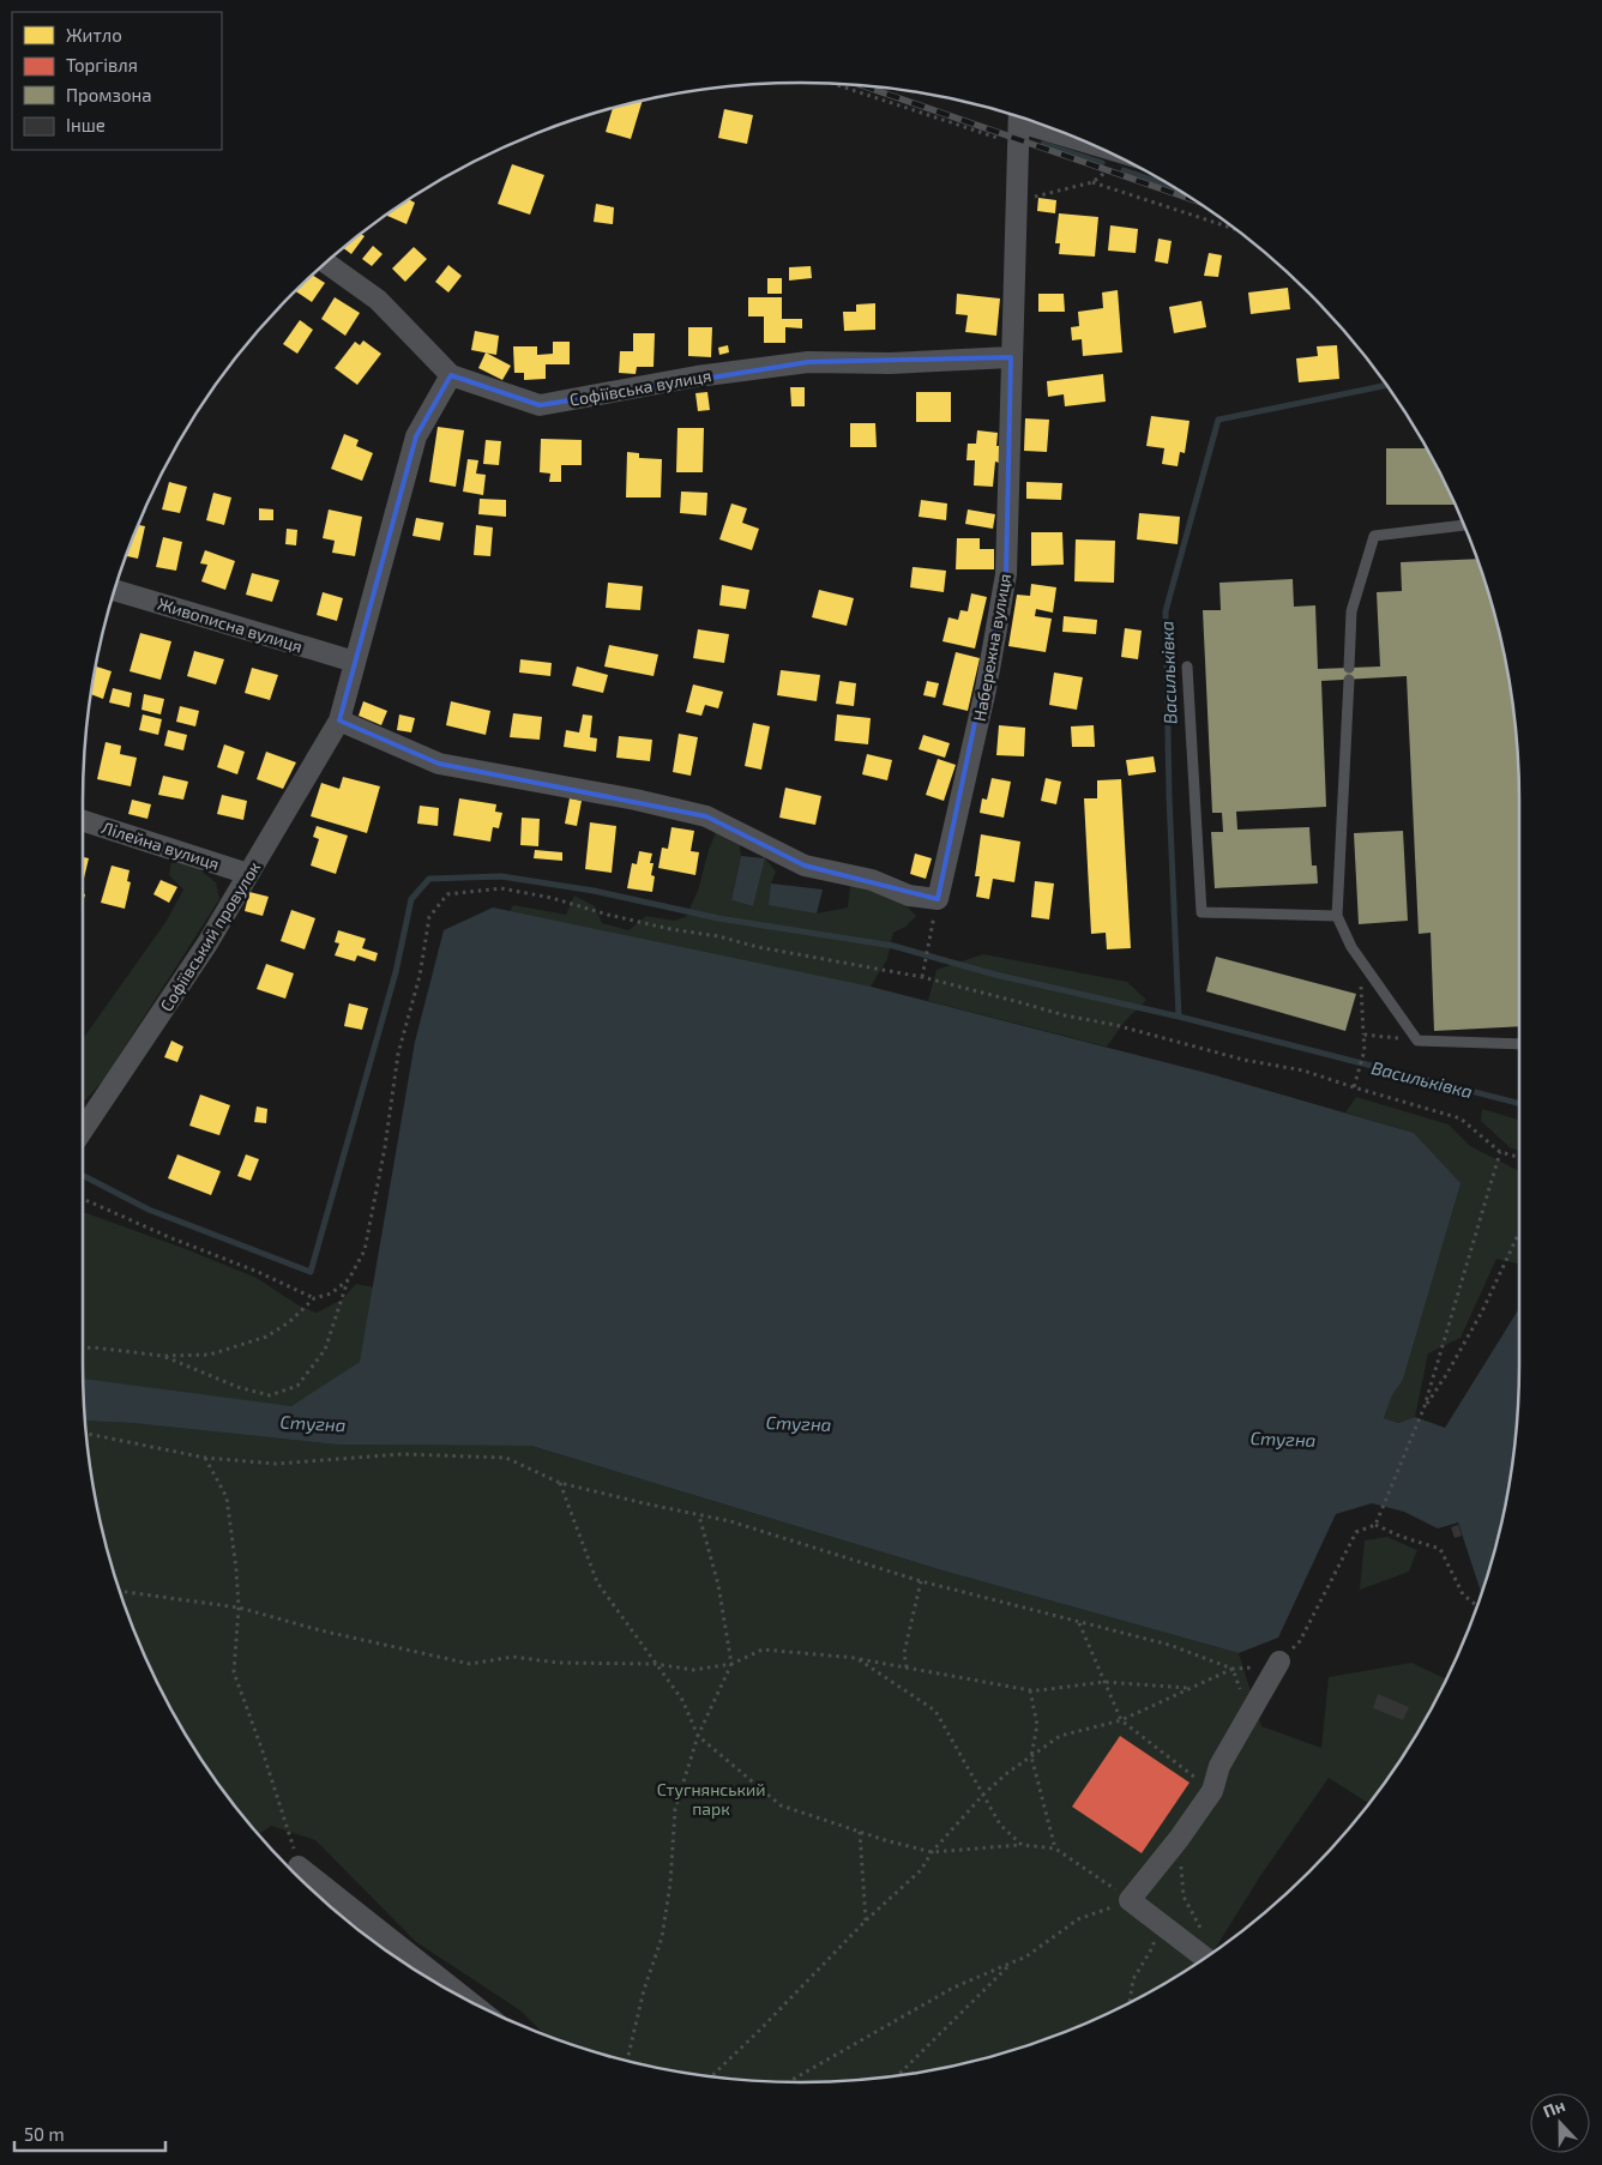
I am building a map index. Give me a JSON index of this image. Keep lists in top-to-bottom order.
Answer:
{
  "streets": {
    "street": [
      "Софіївська вулиця",
      "Живописна вулиця",
      "Набережна вулиця",
      "Лілейна вулиця",
      "Софіївський провулок"
    ]
  },
  "crossings": [
    ["Софіївська вулиця", "Набережна вулиця"],
    ["Софіївська вулиця", "Софіївський провулок"],
    ["Живописна вулиця", "Софіївський провулок"],
    ["Набережна вулиця", "Софіївський провулок"],
    ["Лілейна вулиця", "Софіївський провулок"]
  ],
  "water": ["Васильківка", "Стугна"],
  "parks": ["Стугнянський парк"],
  "legend": [
    "Житло",
    "Торгівля",
    "Промзона",
    "Інше"
  ],
  "scale_bar": "50 m",
  "north": "top"
}
